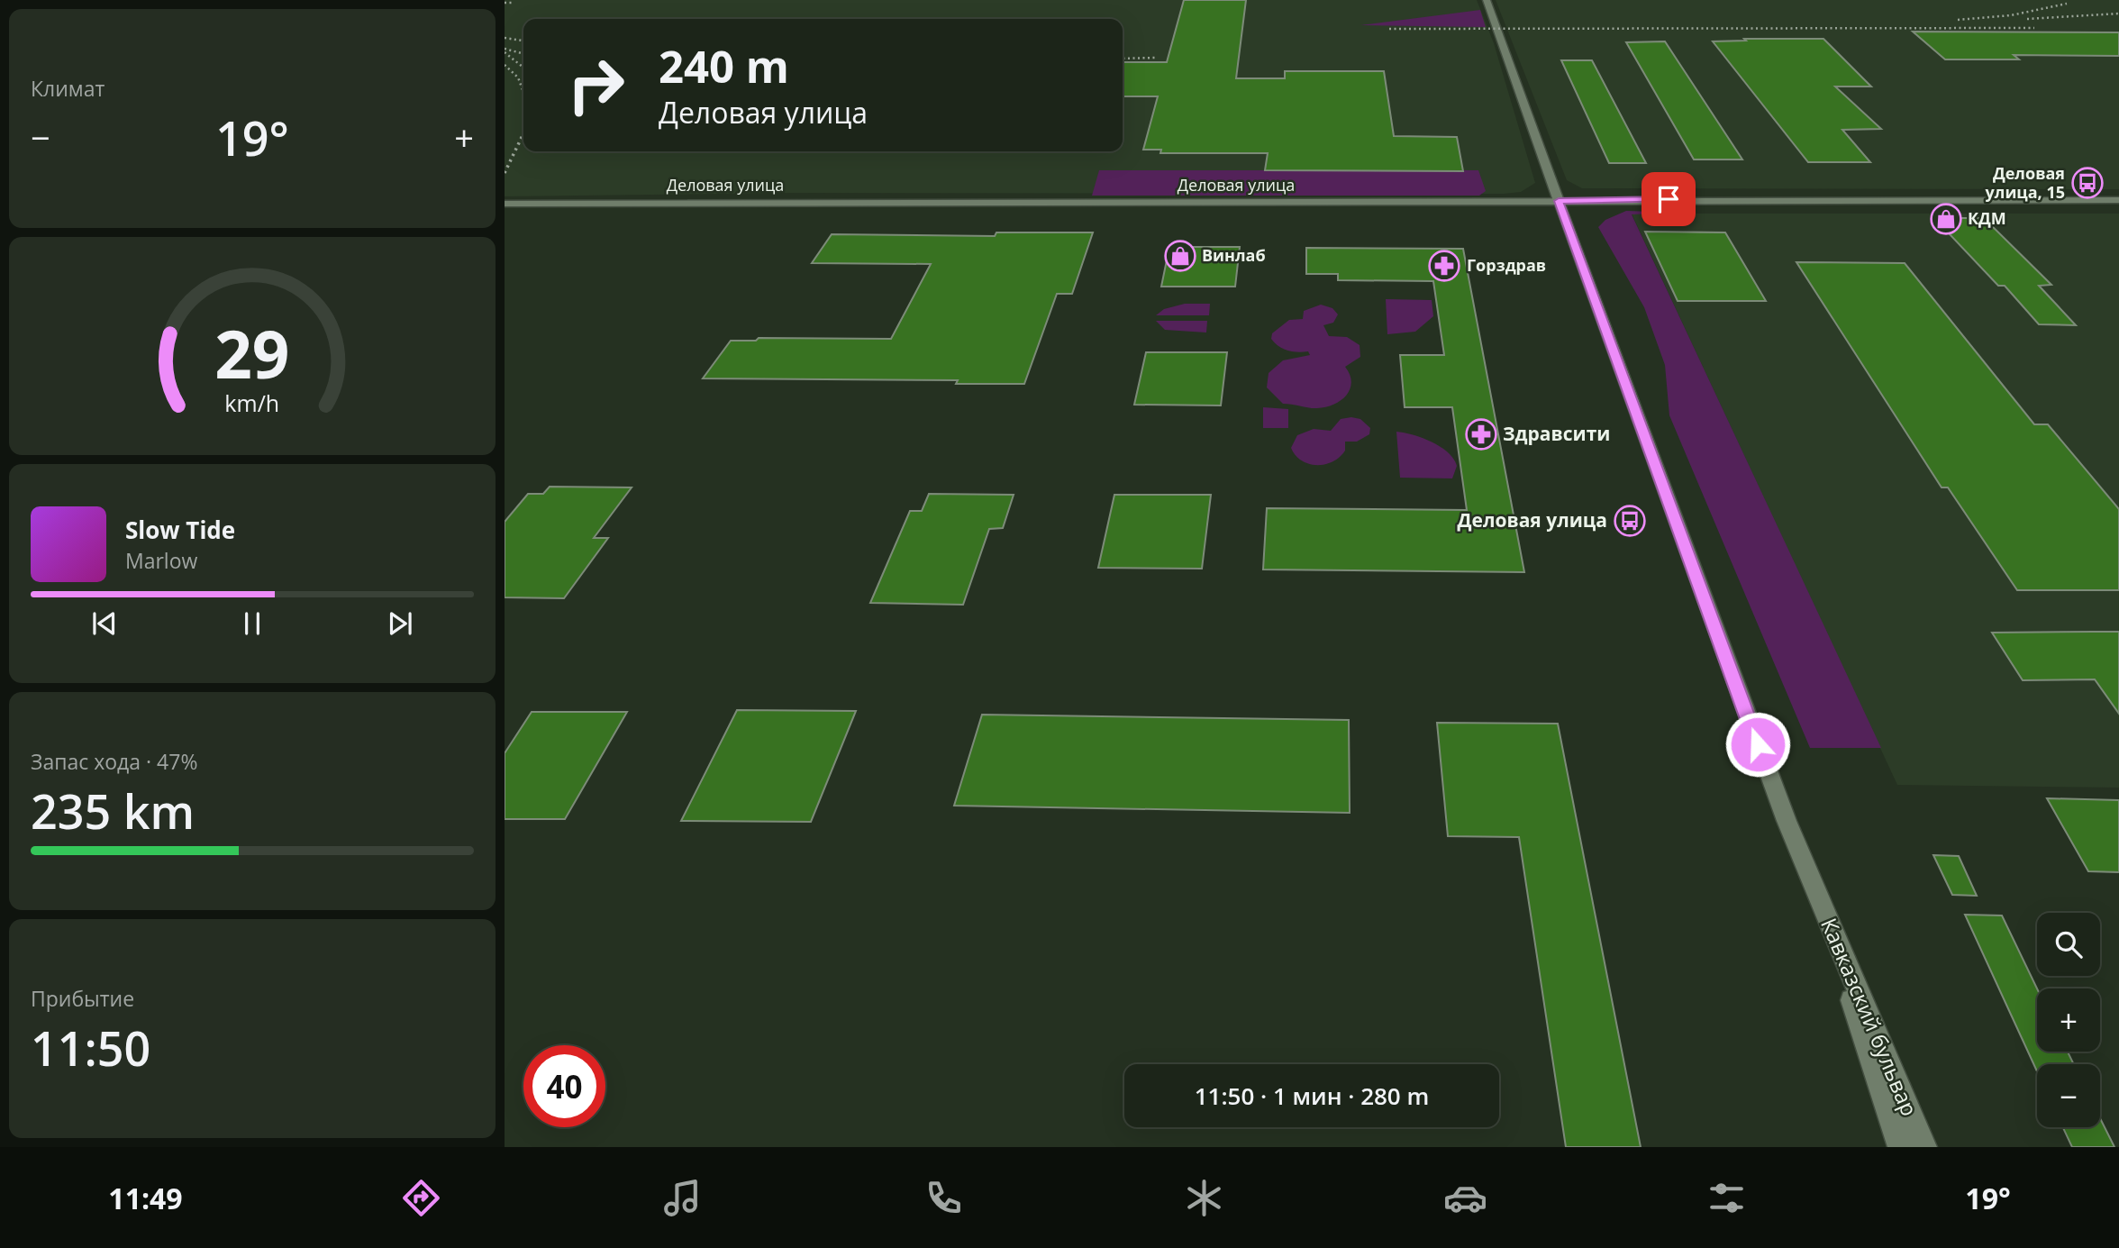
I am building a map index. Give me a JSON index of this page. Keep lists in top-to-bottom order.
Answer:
{
  "streets": {
    "street": ["Деловая улица", "Кавказский бульвар"]
  },
  "crossings": [
    ["Деловая улица", "Кавказский бульвар"]
  ],
  "places": {
    "bus stop": ["Деловая улица, 15", "Деловая улица"],
    "shop": ["КДМ", "Винлаб"],
    "pharmacy": ["Горздрав", "Здравсити"]
  },
  "page": {
    "tile": [
      "Климат",
      ["Запас хода · 47%", "235 km"],
      ["Прибытие", "11:50"]
    ],
    "turn": ["240 m", "Деловая улица"],
    "heat": ["−", "19°", "+"],
    "song": ["Slow Tide", "Marlow"],
    "map_buttons": ["+", "−"],
    "limit": "40",
    "trip": "11:50 · 1 мин · 280 m",
    "tabs": ["11:49", "19°"],
    "gauge": ["29", "km/h"]
  }
}
